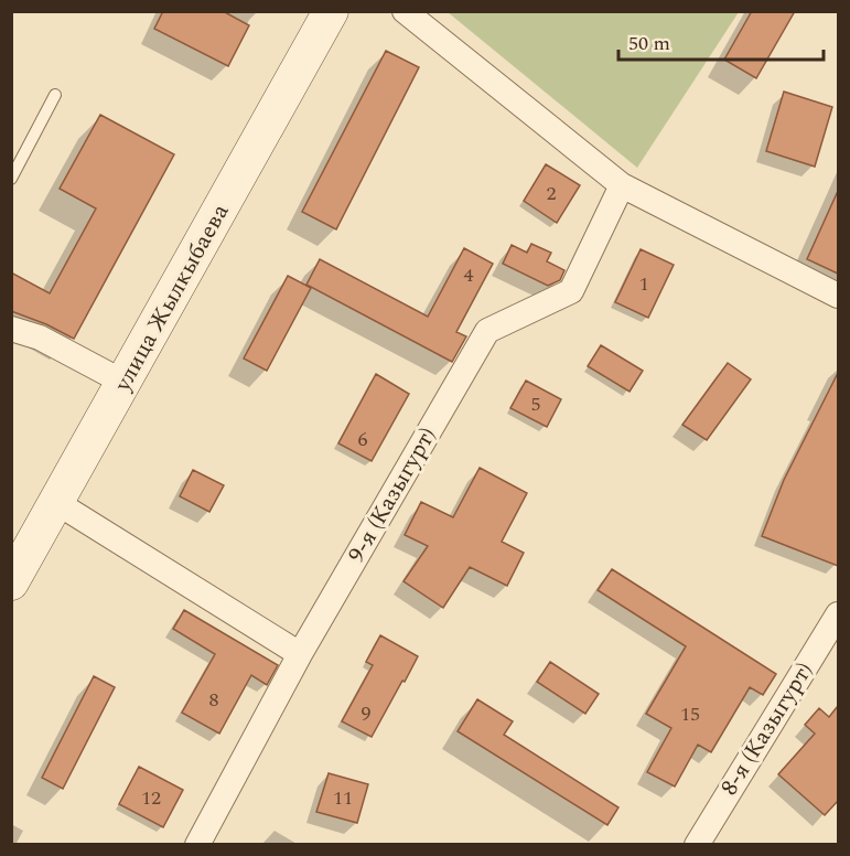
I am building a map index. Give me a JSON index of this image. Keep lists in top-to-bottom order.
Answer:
{
  "streets": {
    "main road": ["улица Жылкыбаева"],
    "street": ["9-я (Казыгурт)", "8-я (Казыгурт)"]
  },
  "house_numbers": [
    "2",
    "4",
    "1",
    "5",
    "6",
    "8",
    "9",
    "15",
    "12",
    "11"
  ],
  "scale_bar": "50 m"
}
